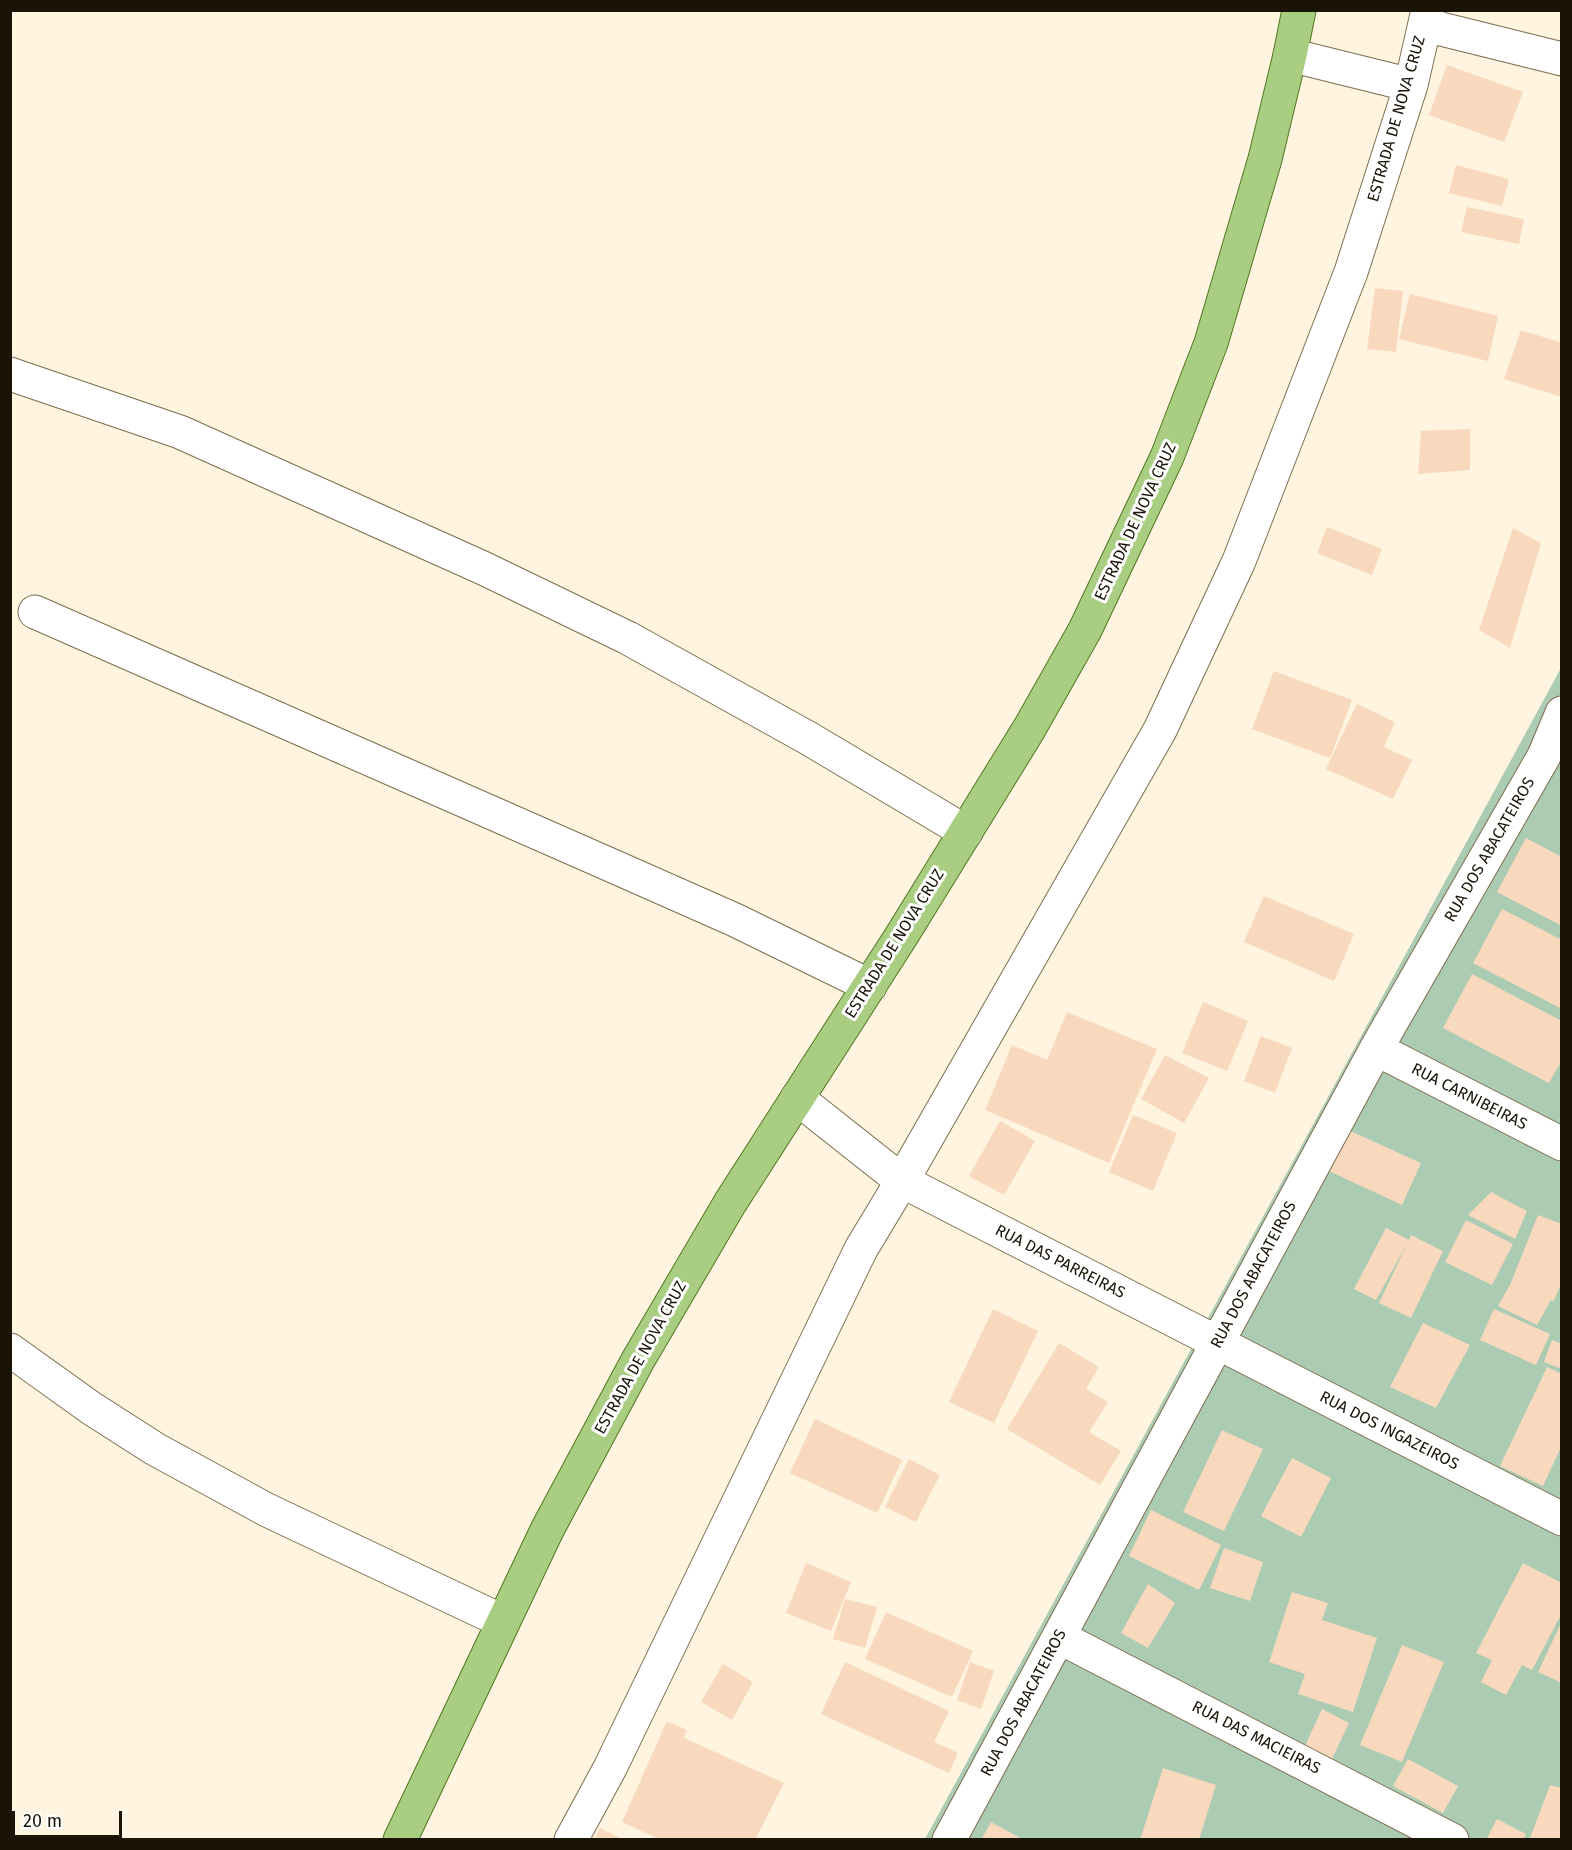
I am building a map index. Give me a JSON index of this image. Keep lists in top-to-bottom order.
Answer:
{
  "streets": {
    "main road": ["ESTRADA DE NOVA CRUZ"],
    "street": [
      "RUA DOS ABACATEIROS",
      "RUA CARNIBEIRAS",
      "RUA DAS PARREIRAS",
      "RUA DOS INGAZEIROS",
      "RUA DAS MACIEIRAS"
    ]
  },
  "crossings": [
    ["ESTRADA DE NOVA CRUZ", "RUA DAS PARREIRAS"],
    ["RUA DOS ABACATEIROS", "RUA CARNIBEIRAS"],
    ["RUA DOS ABACATEIROS", "RUA DAS PARREIRAS"],
    ["RUA DOS ABACATEIROS", "RUA DOS INGAZEIROS"],
    ["RUA DOS ABACATEIROS", "RUA DAS MACIEIRAS"],
    ["RUA DAS PARREIRAS", "RUA DOS INGAZEIROS"]
  ],
  "scale_bar": "20 m"
}
